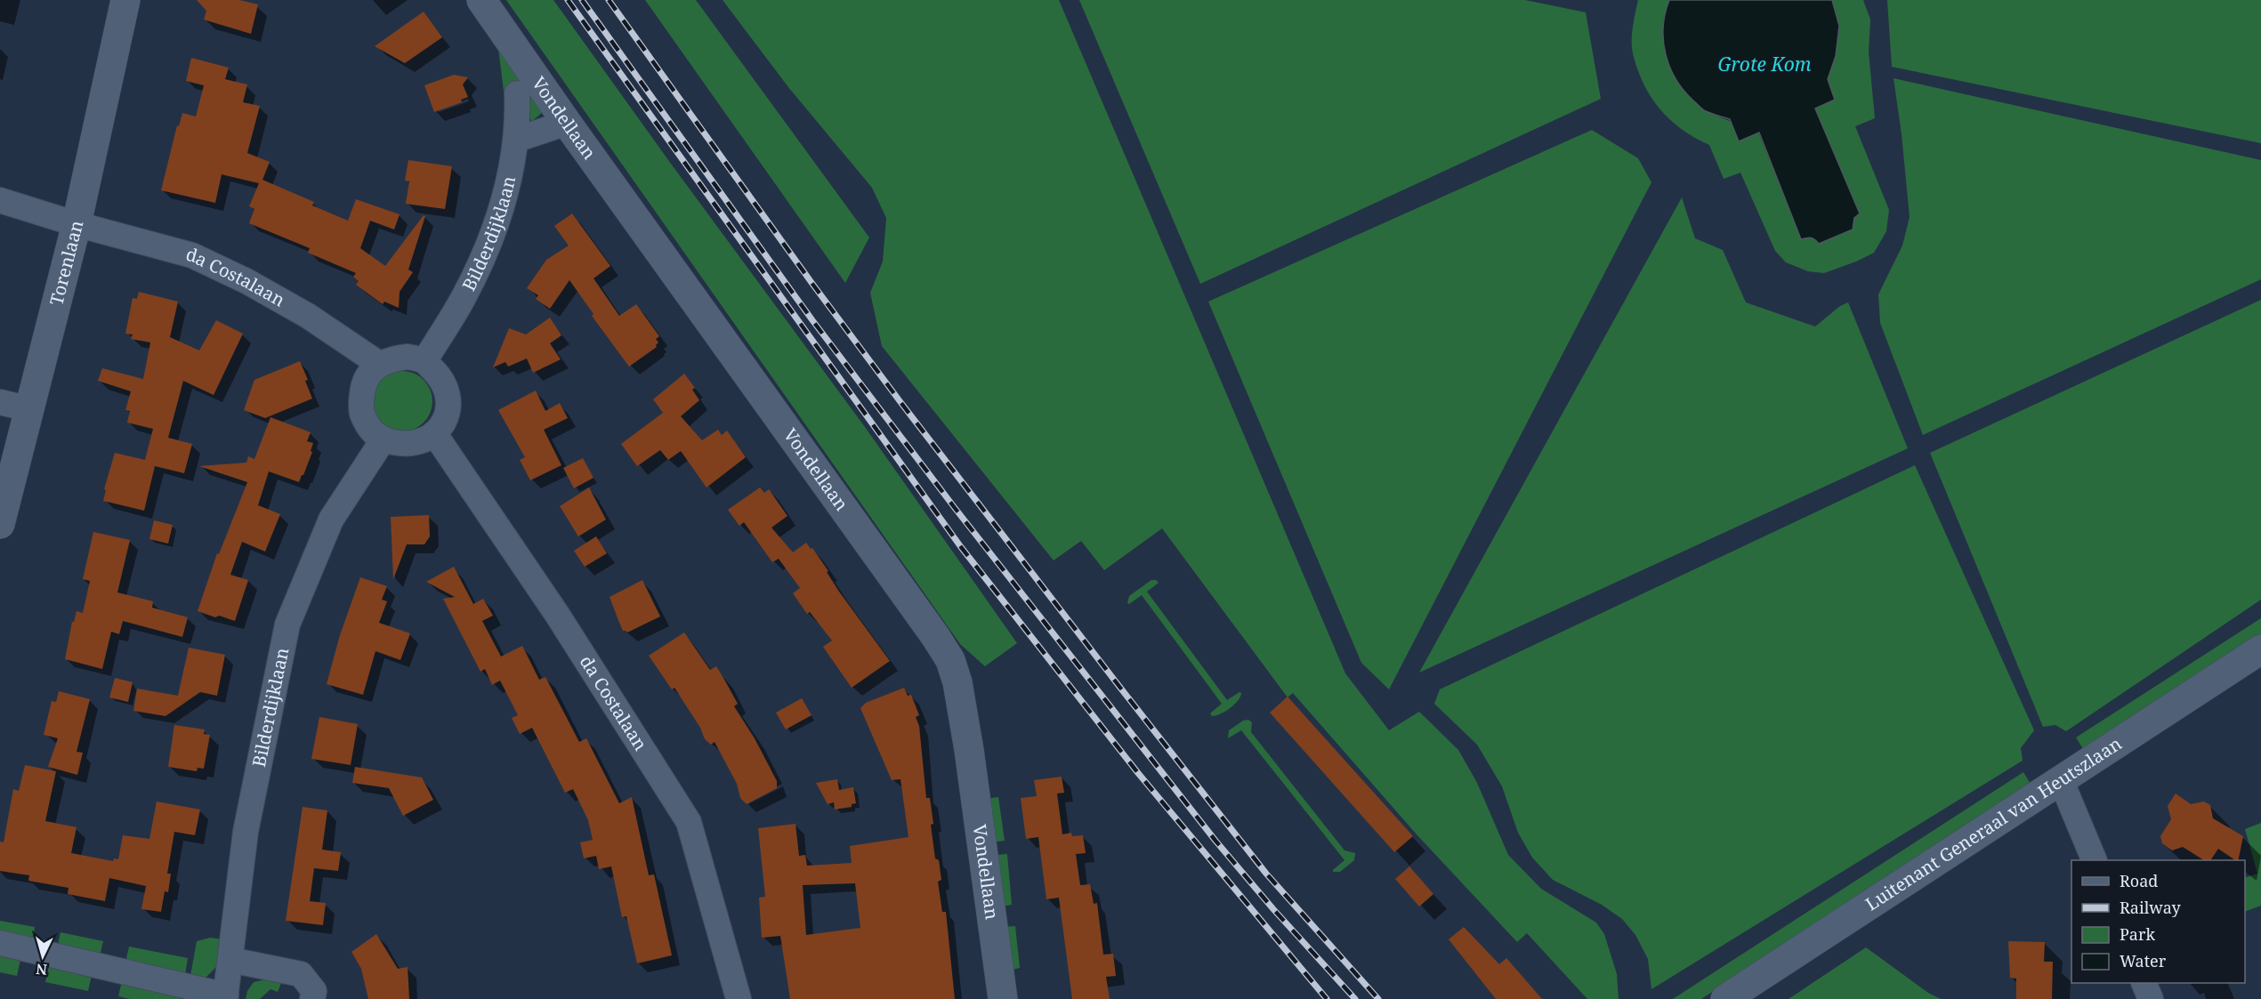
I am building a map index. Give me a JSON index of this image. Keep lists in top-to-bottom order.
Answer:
{
  "streets": {
    "main road": ["Vondellaan", "Torenlaan", "Luitenant Generaal van Heutszlaan"],
    "street": ["Bilderdijklaan", "da Costalaan"]
  },
  "crossings": [
    ["Bilderdijklaan", "da Costalaan"],
    ["Torenlaan", "da Costalaan"]
  ],
  "water": ["Grote Kom"],
  "legend": [
    "Road",
    "Railway",
    "Park",
    "Water"
  ],
  "north": "bottom"
}
